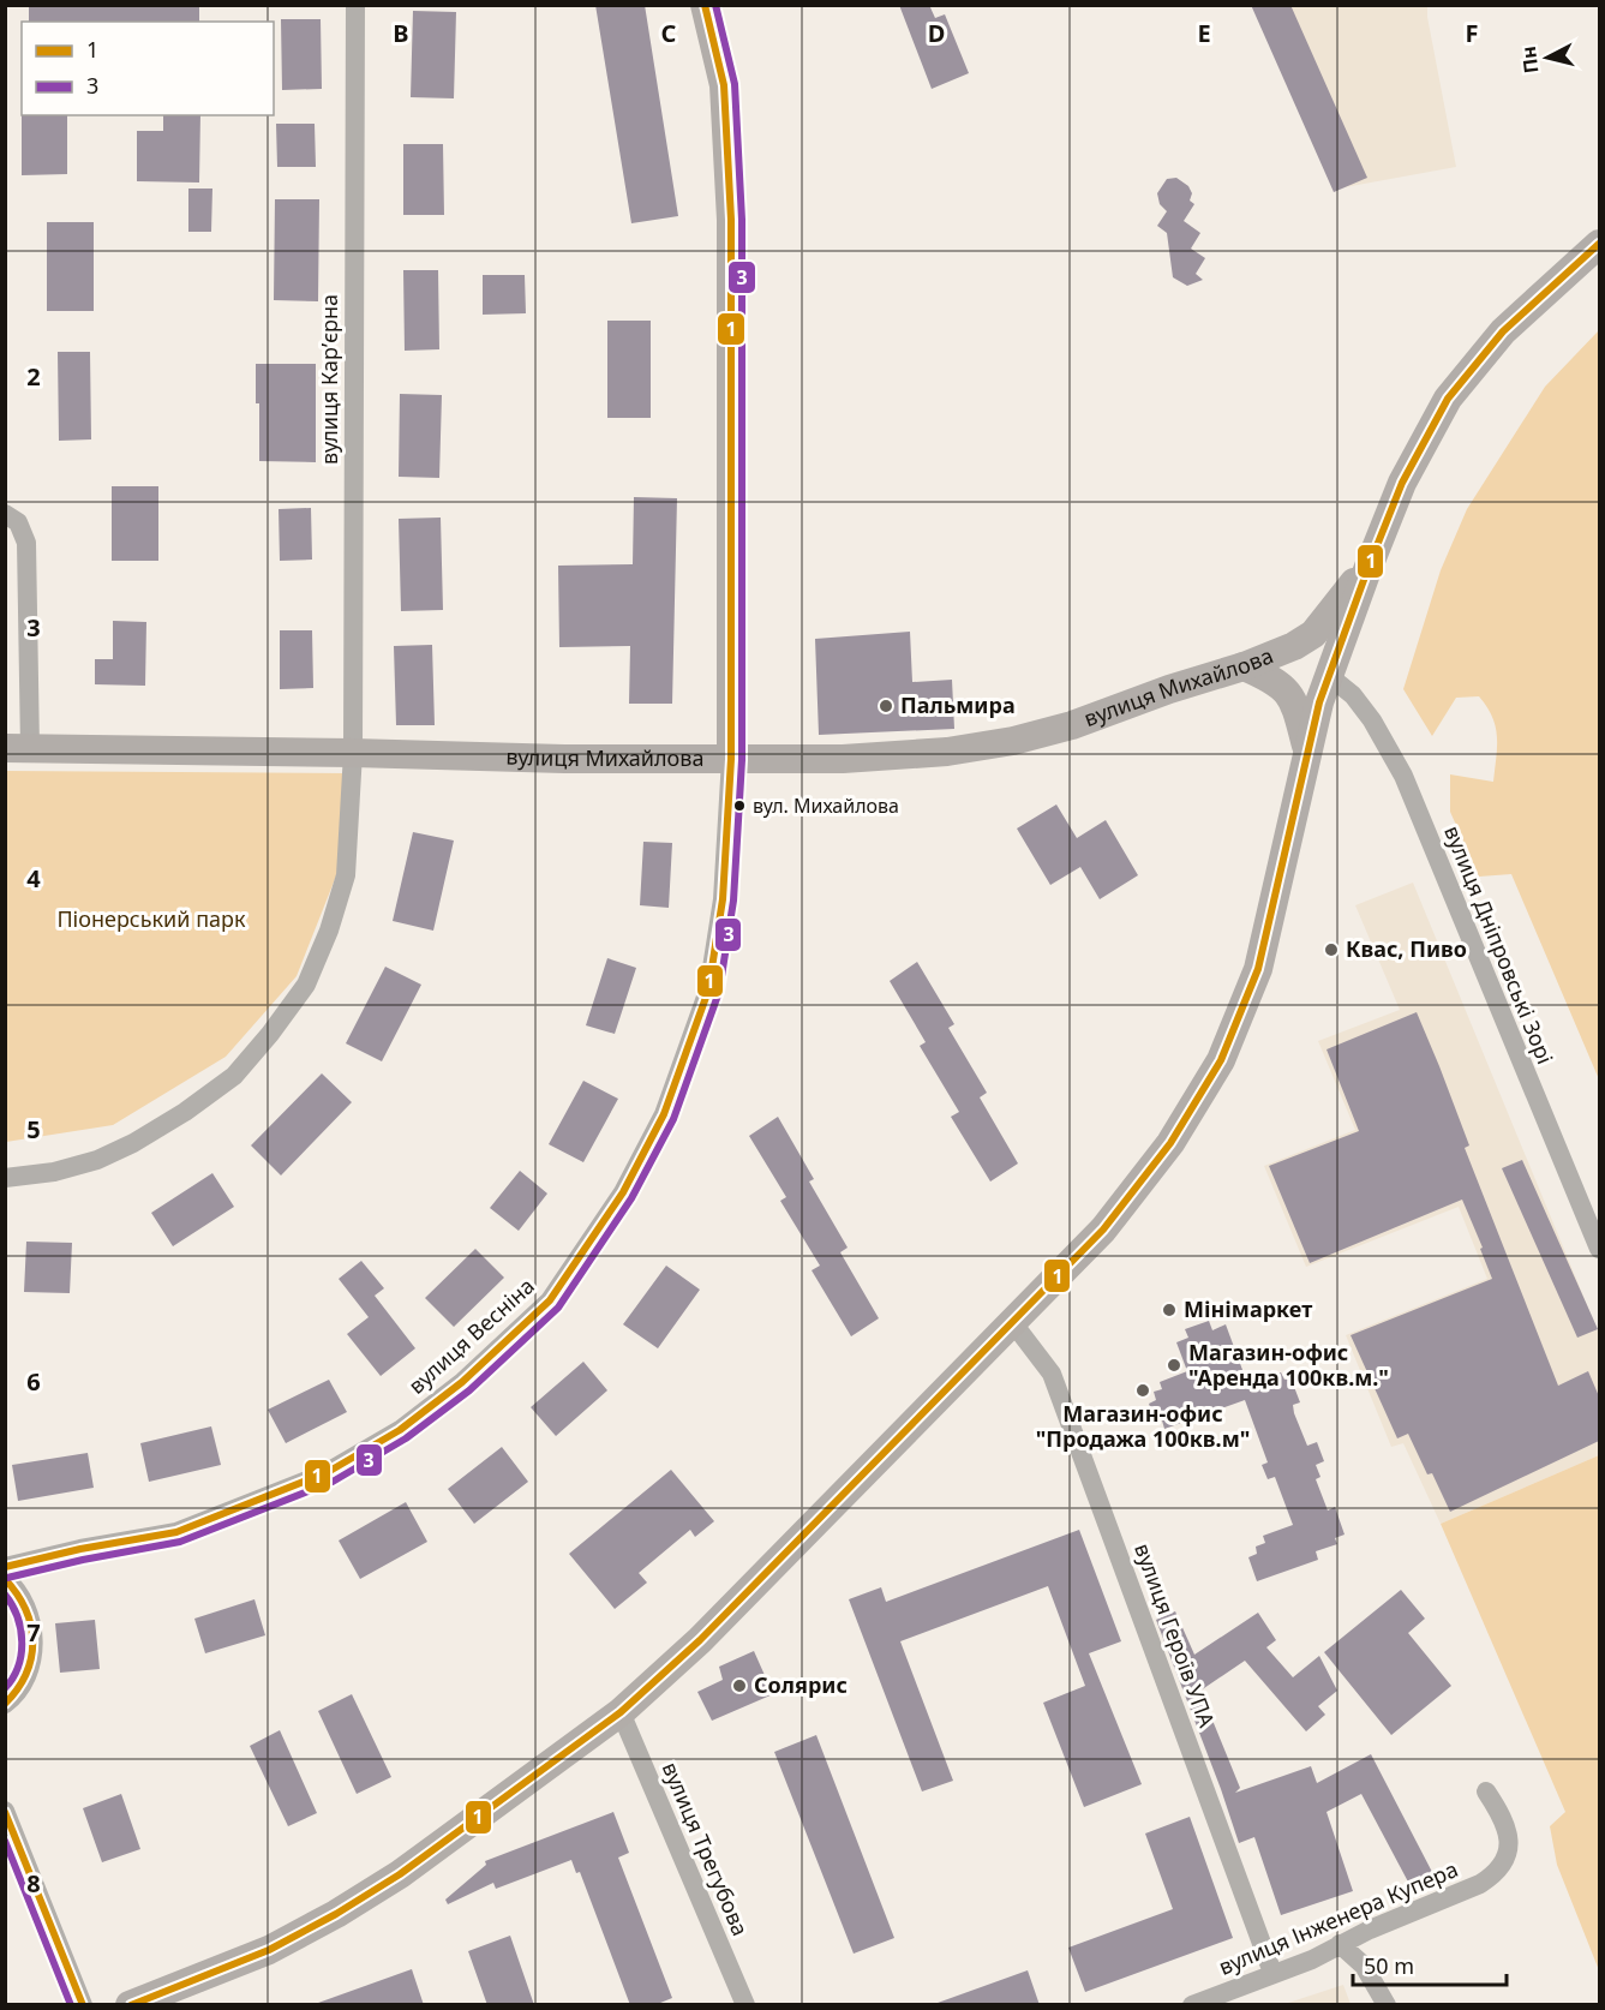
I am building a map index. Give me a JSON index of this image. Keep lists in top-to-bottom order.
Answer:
{
  "streets": {
    "main road": ["вулиця Михайлова"],
    "street": [
      "вулиця Кар’єрна",
      "вулиця Дніпровські Зорі",
      "вулиця Весніна",
      "вулиця Героїв УПА",
      "вулиця Трегубова",
      "вулиця Інженера Купера"
    ]
  },
  "crossings": [
    ["вулиця Кар’єрна", "вулиця Михайлова"],
    ["вулиця Михайлова", "вулиця Весніна"],
    ["вулиця Героїв УПА", "вулиця Інженера Купера"]
  ],
  "parks": ["Піонерський парк"],
  "places": [
    "Пальмира",
    "вул. Михайлова",
    "Квас, Пиво",
    "Мінімаркет",
    "Магазин-офис \"Аренда 100кв.м.\"",
    "Магазин-офис \"Продажа 100кв.м\"",
    "Солярис"
  ],
  "lines": ["transit line 1", "transit line 3"],
  "legend": ["1", "3"],
  "scale_bar": "50 m",
  "north": "left",
  "grid": {
    "columns": [
      "B",
      "C",
      "D",
      "E",
      "F"
    ],
    "rows": [
      "2",
      "3",
      "4",
      "5",
      "6",
      "7",
      "8"
    ]
  }
}
